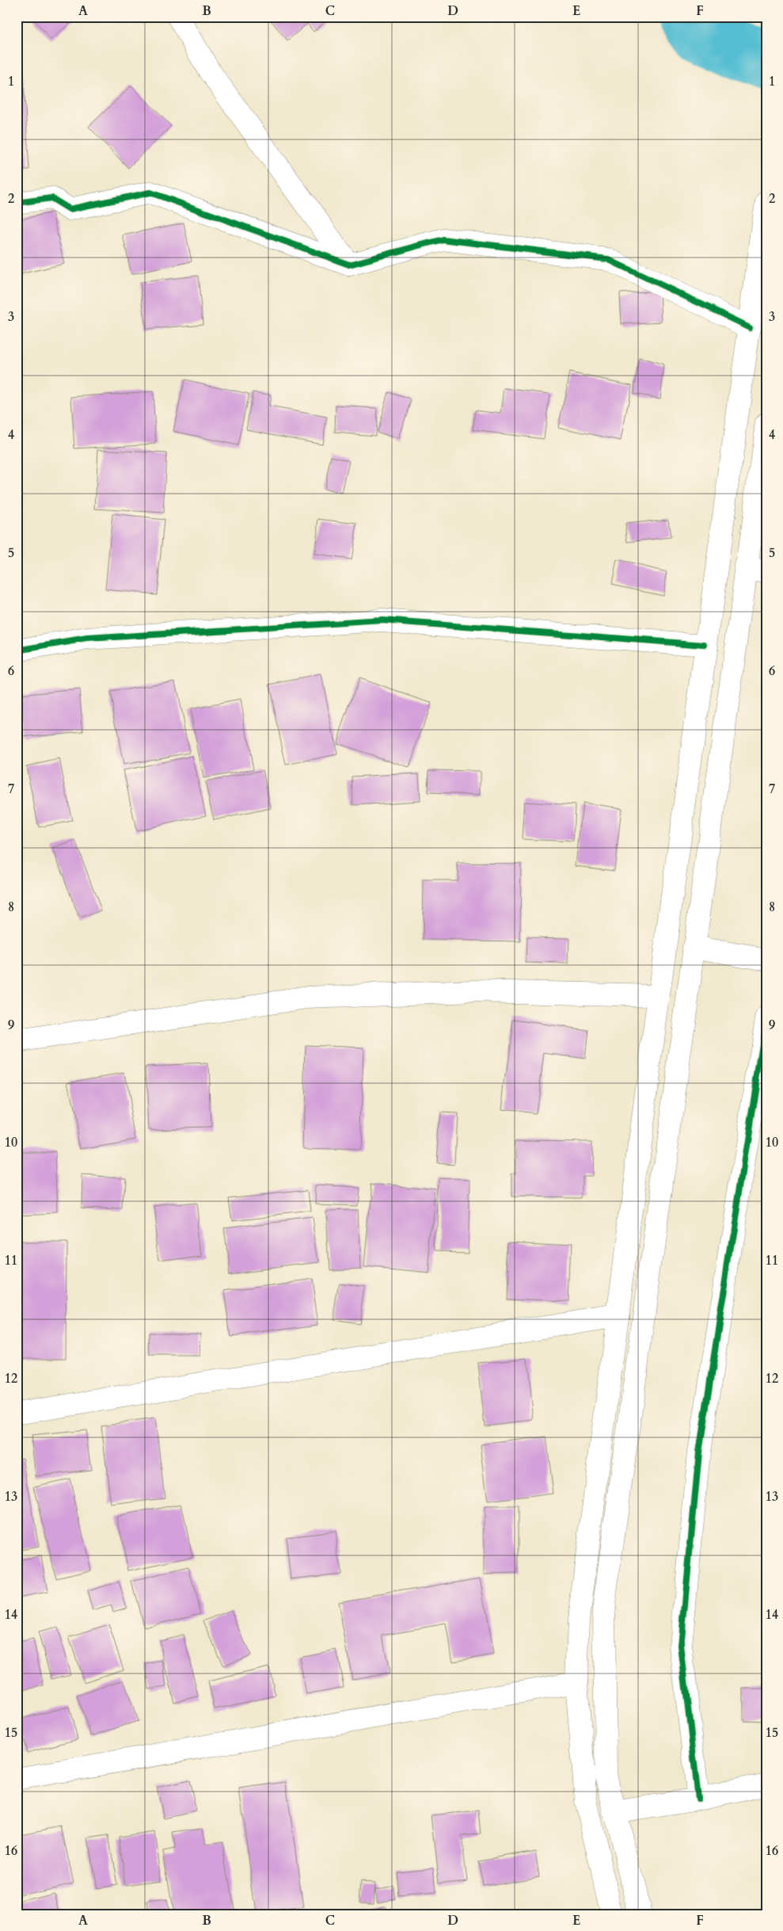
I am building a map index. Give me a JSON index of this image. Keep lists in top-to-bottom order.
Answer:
{
  "grid": {
    "columns": [
      "A",
      "B",
      "C",
      "D",
      "E",
      "F"
    ],
    "rows": [
      "1",
      "2",
      "3",
      "4",
      "5",
      "6",
      "7",
      "8",
      "9",
      "10",
      "11",
      "12",
      "13",
      "14",
      "15",
      "16"
    ]
  }
}
